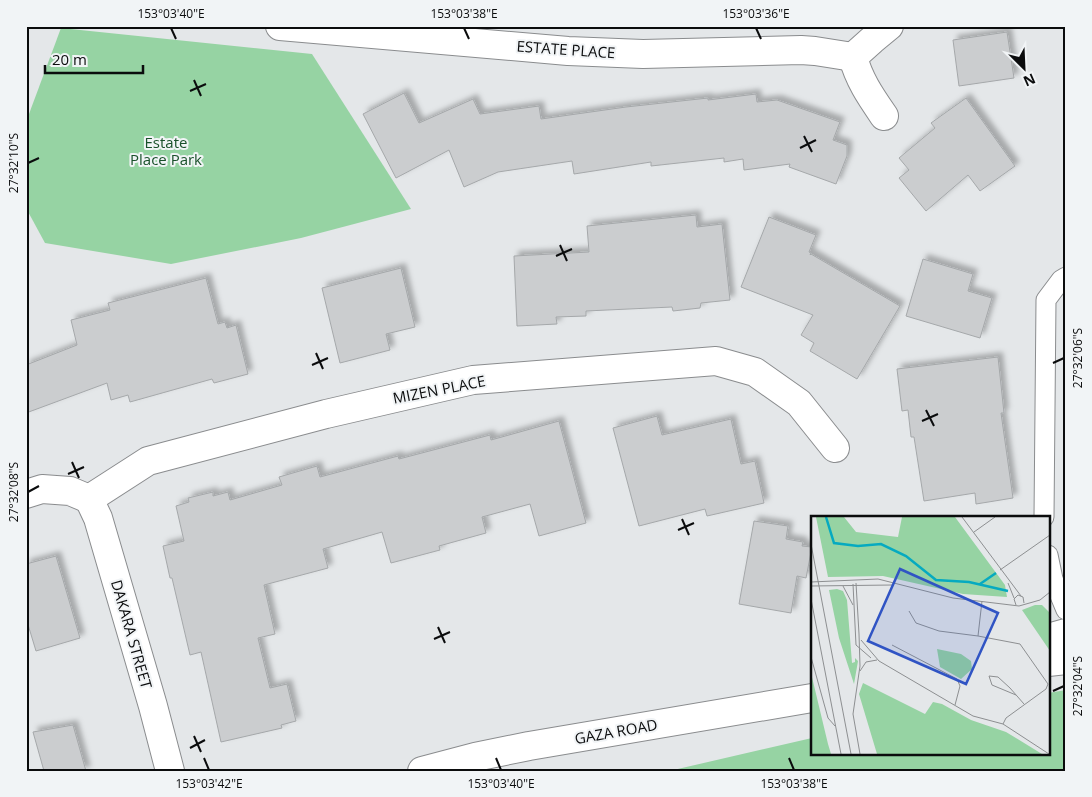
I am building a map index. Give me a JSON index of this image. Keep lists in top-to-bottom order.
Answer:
{
  "streets": {
    "street": [
      "ESTATE PLACE",
      "MIZEN PLACE",
      "DAKARA STREET",
      "GAZA ROAD"
    ]
  },
  "crossings": [
    ["MIZEN PLACE", "DAKARA STREET"]
  ],
  "parks": ["Estate Place Park"],
  "scale_bar": "20 m",
  "north": "bottom right",
  "coordinates": [
    "153°03'40\"E",
    "153°03'38\"E",
    "153°03'36\"E",
    "27°32'10\"S",
    "27°32'06\"S",
    "27°32'08\"S",
    "27°32'04\"S",
    "153°03'42\"E"
  ]
}
